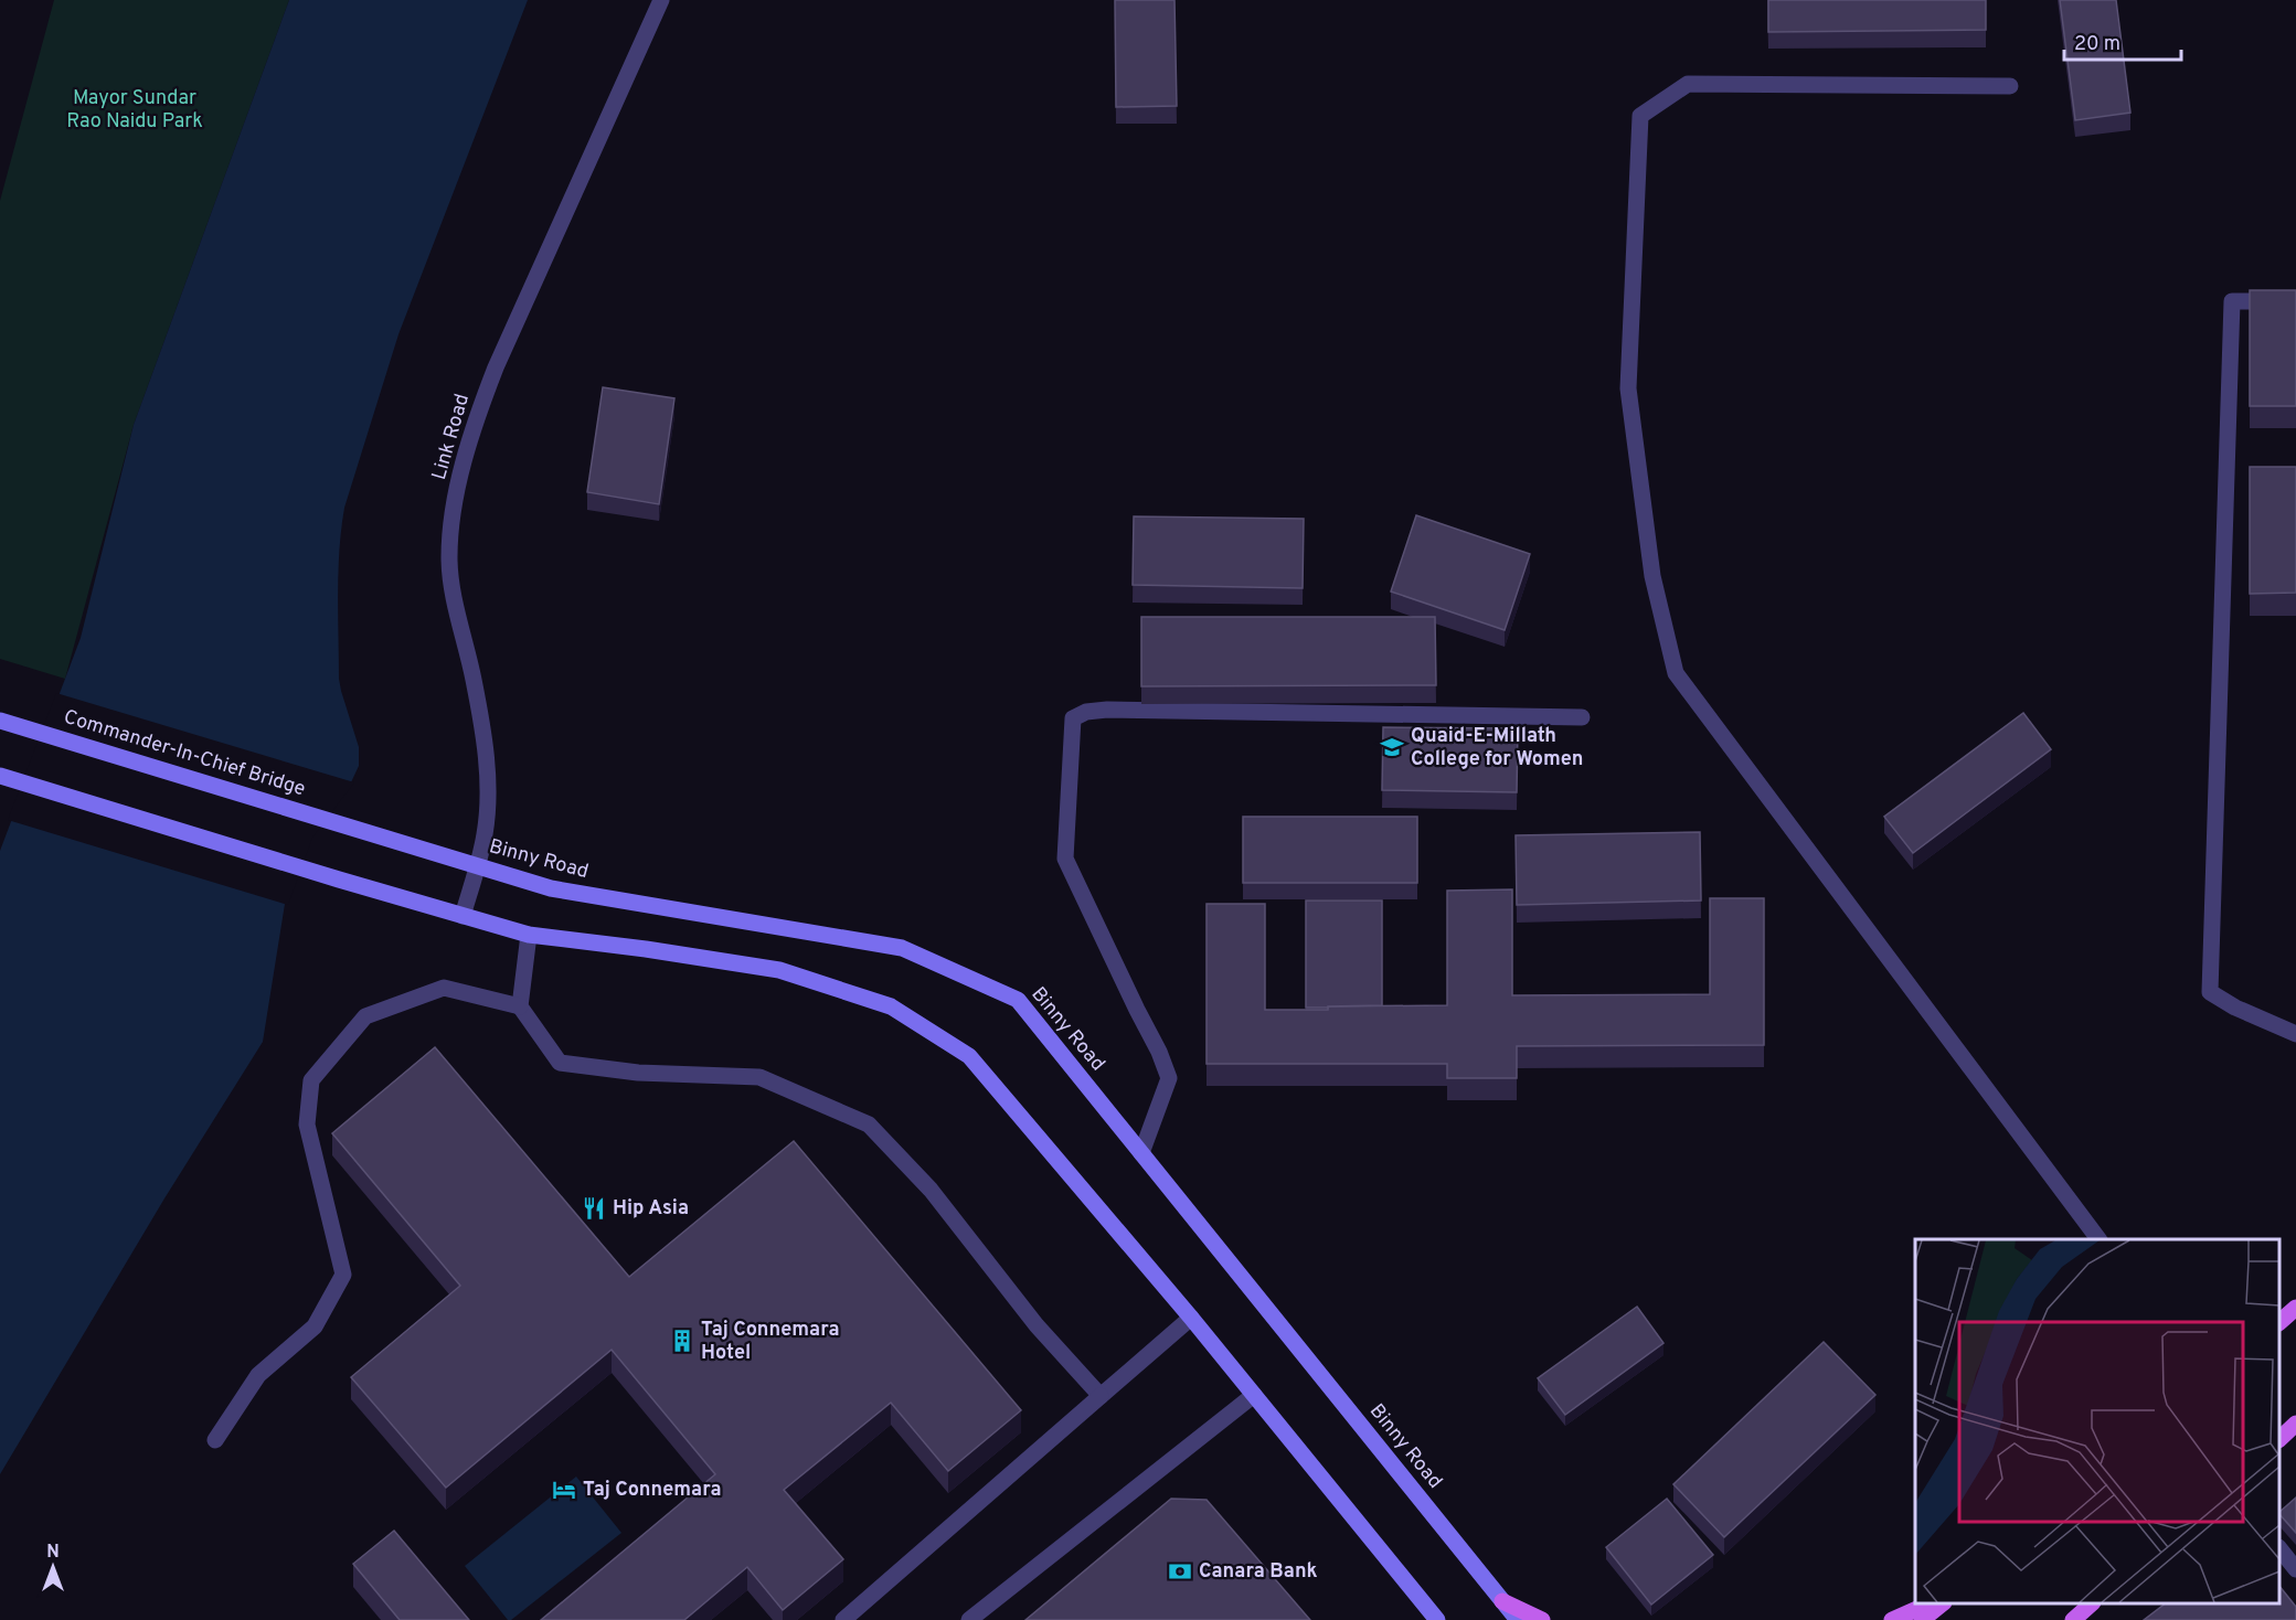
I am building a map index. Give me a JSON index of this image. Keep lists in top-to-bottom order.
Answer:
{
  "streets": {
    "main road": ["Commander-In-Chief Bridge", "Binny Road"],
    "street": ["Link Road"]
  },
  "crossings": [
    ["Link Road", "Binny Road"],
    ["Commander-In-Chief Bridge", "Binny Road"]
  ],
  "parks": ["Mayor Sundar Rao Naidu Park"],
  "places": {
    "school or university": ["Quaid-E-Millath College for Women"],
    "restaurant": ["Hip Asia"],
    "building": ["Taj Connemara Hotel"],
    "hotel": ["Taj Connemara"],
    "bank": ["Canara Bank"]
  },
  "scale_bar": "20 m",
  "north": "top"
}
